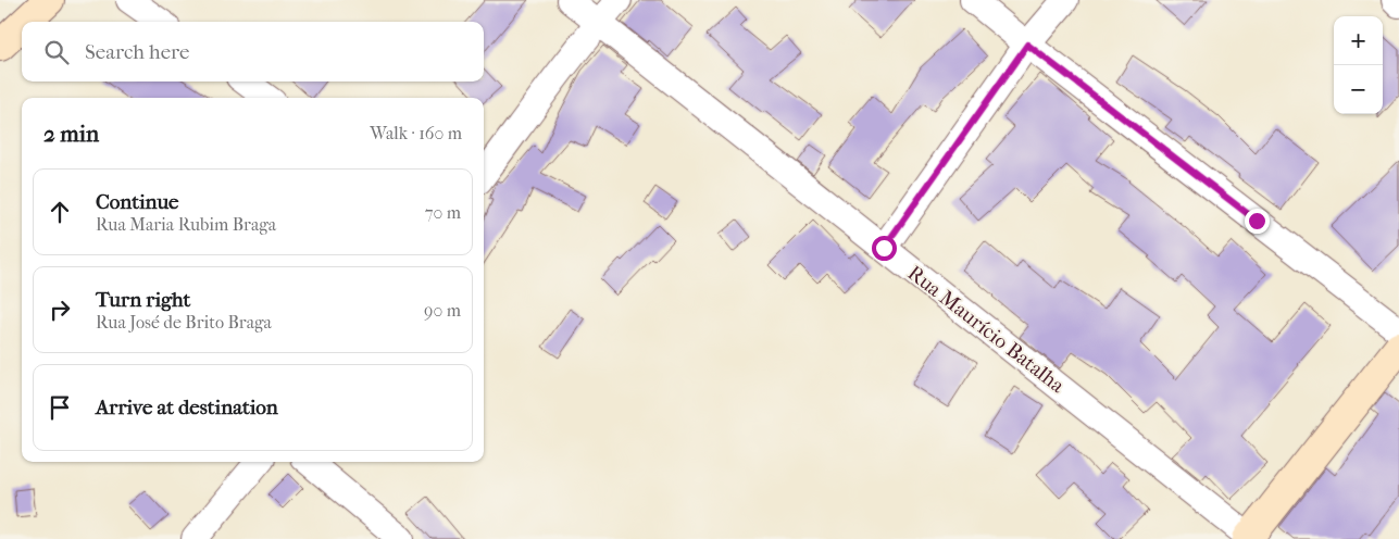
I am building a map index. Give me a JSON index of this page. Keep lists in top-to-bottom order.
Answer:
{
  "streets": {
    "street": ["Rua Maurício Batalha"]
  },
  "page": {
    "map_buttons": ["+", "−"],
    "search": "Search here",
    "heading": ["2 min", "Walk · 160 m"],
    "list": [
      ["Continue", "Rua Maria Rubim Braga", "70 m"],
      ["Turn right", "Rua José de Brito Braga", "90 m"],
      "Arrive at destination"
    ]
  }
}
